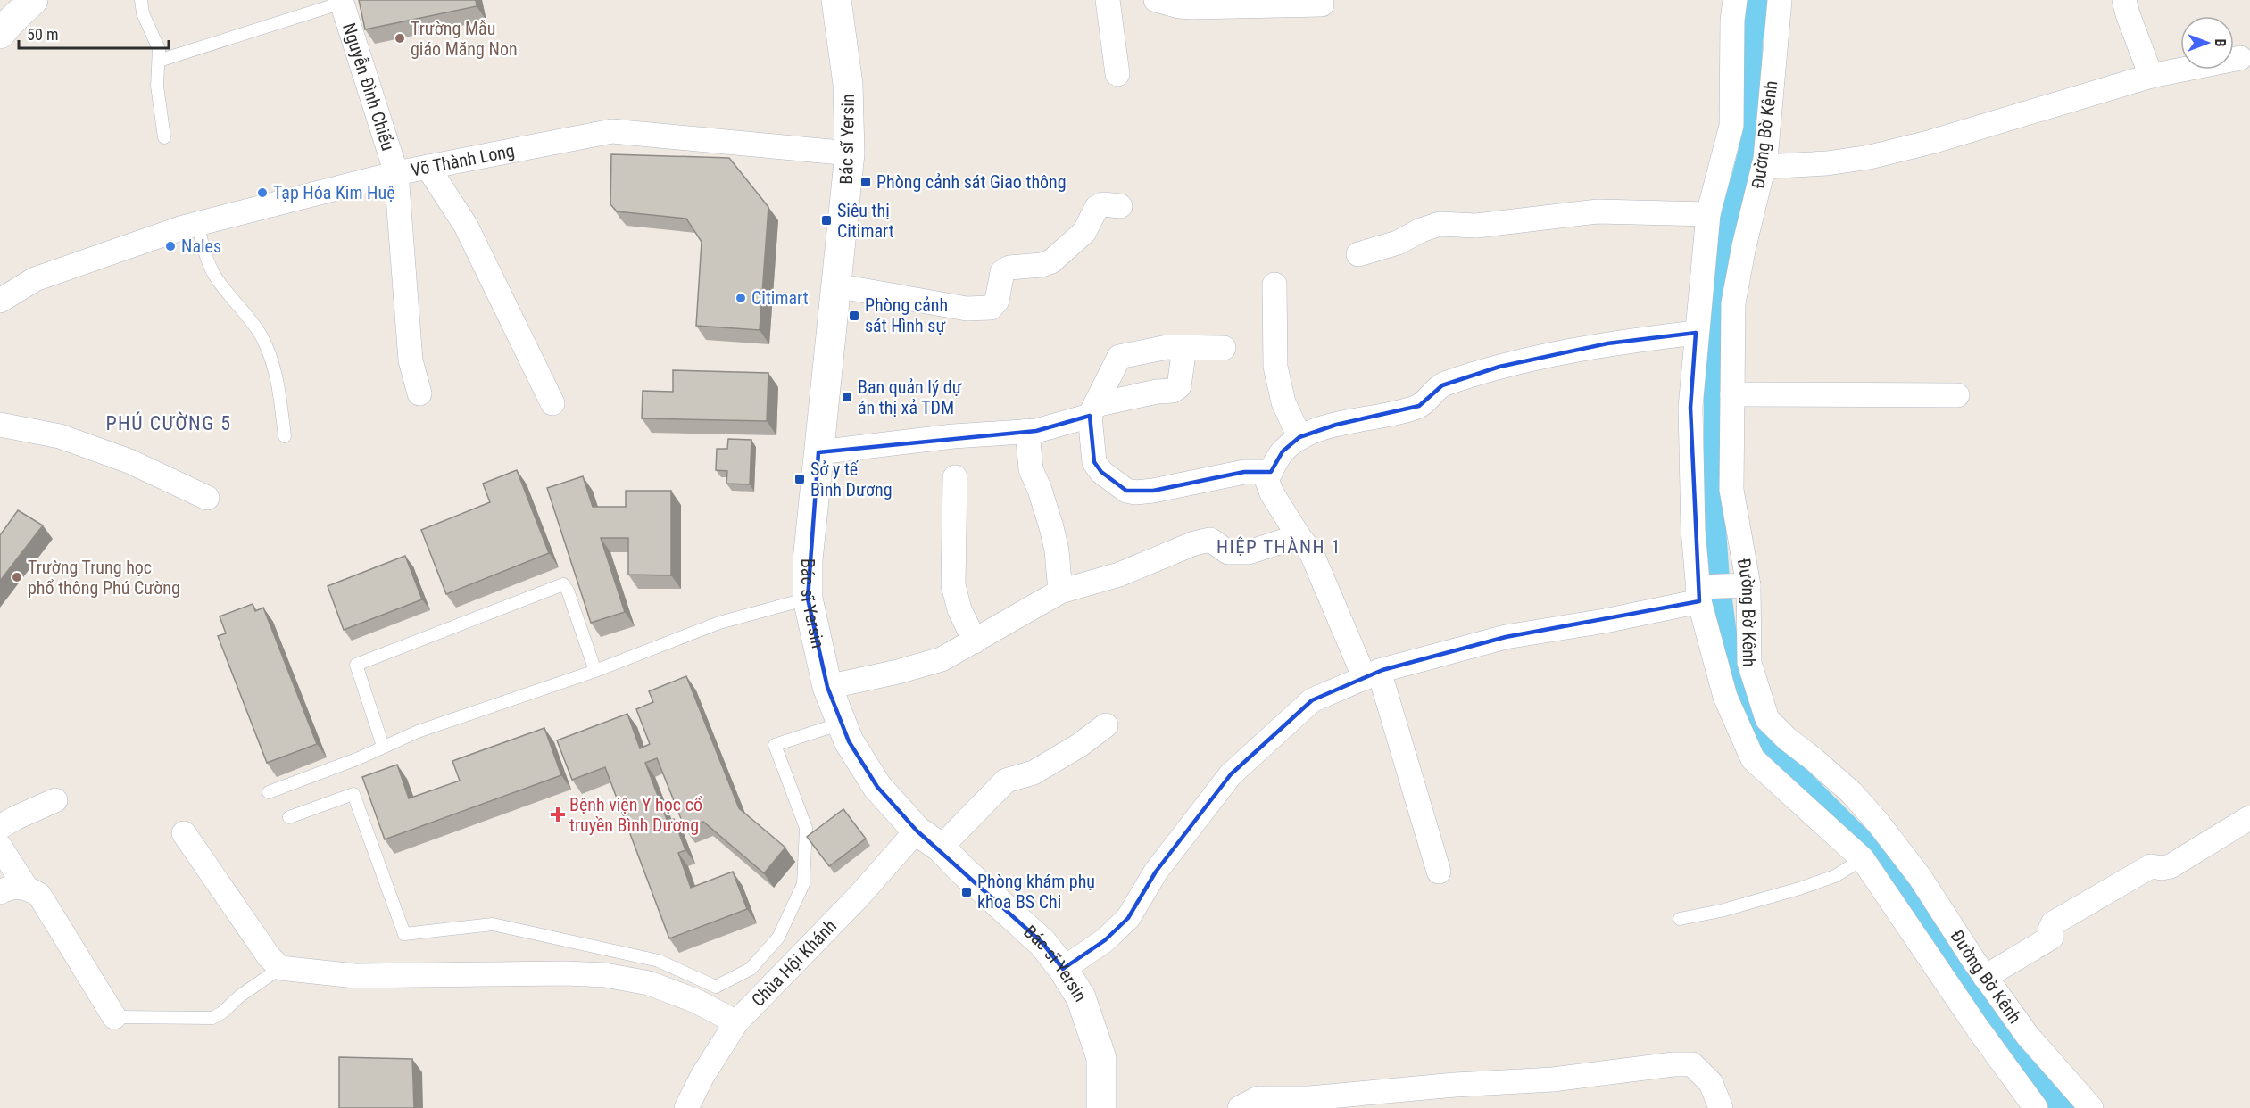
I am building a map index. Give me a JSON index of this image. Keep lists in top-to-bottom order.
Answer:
{
  "streets": {
    "main road": ["Bác sĩ Yersin"],
    "street": [
      "Nguyễn Đình Chiểu",
      "Đường Bờ Kênh",
      "Võ Thành Long",
      "Chùa Hội Khánh"
    ]
  },
  "crossings": [
    ["Nguyễn Đình Chiểu", "Võ Thành Long"],
    ["Bác sĩ Yersin", "Võ Thành Long"],
    ["Bác sĩ Yersin", "Chùa Hội Khánh"]
  ],
  "districts": ["PHÚ CƯỜNG 5", "HIỆP THÀNH 1"],
  "places": {
    "other": [
      "Trường Mẫu giáo Măng Non",
      "Tạp Hóa Kim Huệ",
      "Nales",
      "Citimart",
      "Trường Trung học phổ thông Phú Cường"
    ],
    "transit": [
      "Phòng cảnh sát Giao thông",
      "Siêu thị Citimart",
      "Phòng cảnh sát Hình sự",
      "Ban quản lý dự án thị xả TDM",
      "Sở y tế Bình Dương",
      "Phòng khám phụ khoa BS Chi"
    ],
    "health": ["Bệnh viện Y học cổ truyền Bình Dương"]
  },
  "scale_bar": "50 m",
  "north": "right"
}
